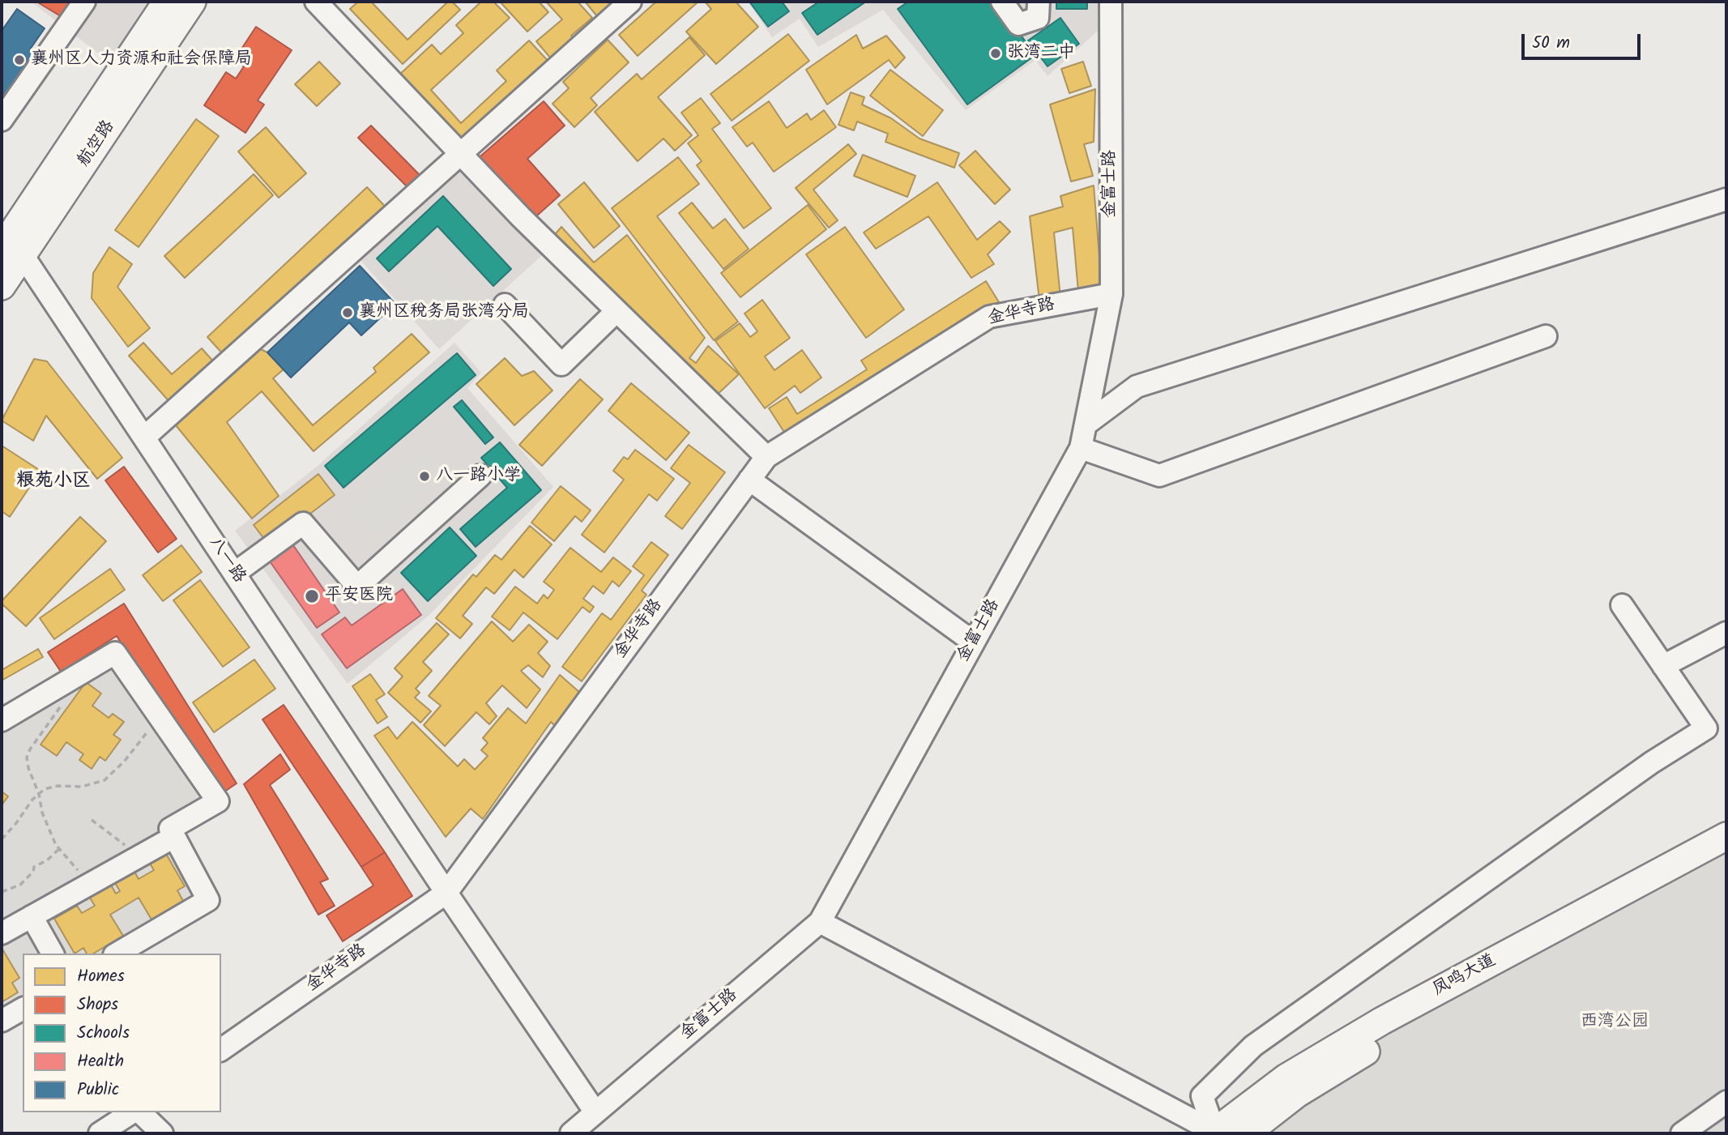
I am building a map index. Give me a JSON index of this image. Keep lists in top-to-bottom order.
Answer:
{
  "streets": {
    "main road": ["航空路", "凤鸣大道"],
    "street": ["金富士路", "金华寺路", "八一路"]
  },
  "crossings": [
    ["航空路", "八一路"],
    ["金富士路", "金华寺路"],
    ["金富士路", "八一路"],
    ["金华寺路", "八一路"]
  ],
  "districts": ["粮苑小区"],
  "parks": ["西湾公园"],
  "places": [
    "张湾二中",
    "襄州区人力资源和社会保障局",
    "襄州区税务局张湾分局",
    "八一路小学",
    "平安医院"
  ],
  "legend": [
    "Homes",
    "Shops",
    "Schools",
    "Health",
    "Public"
  ],
  "scale_bar": "50 m"
}
